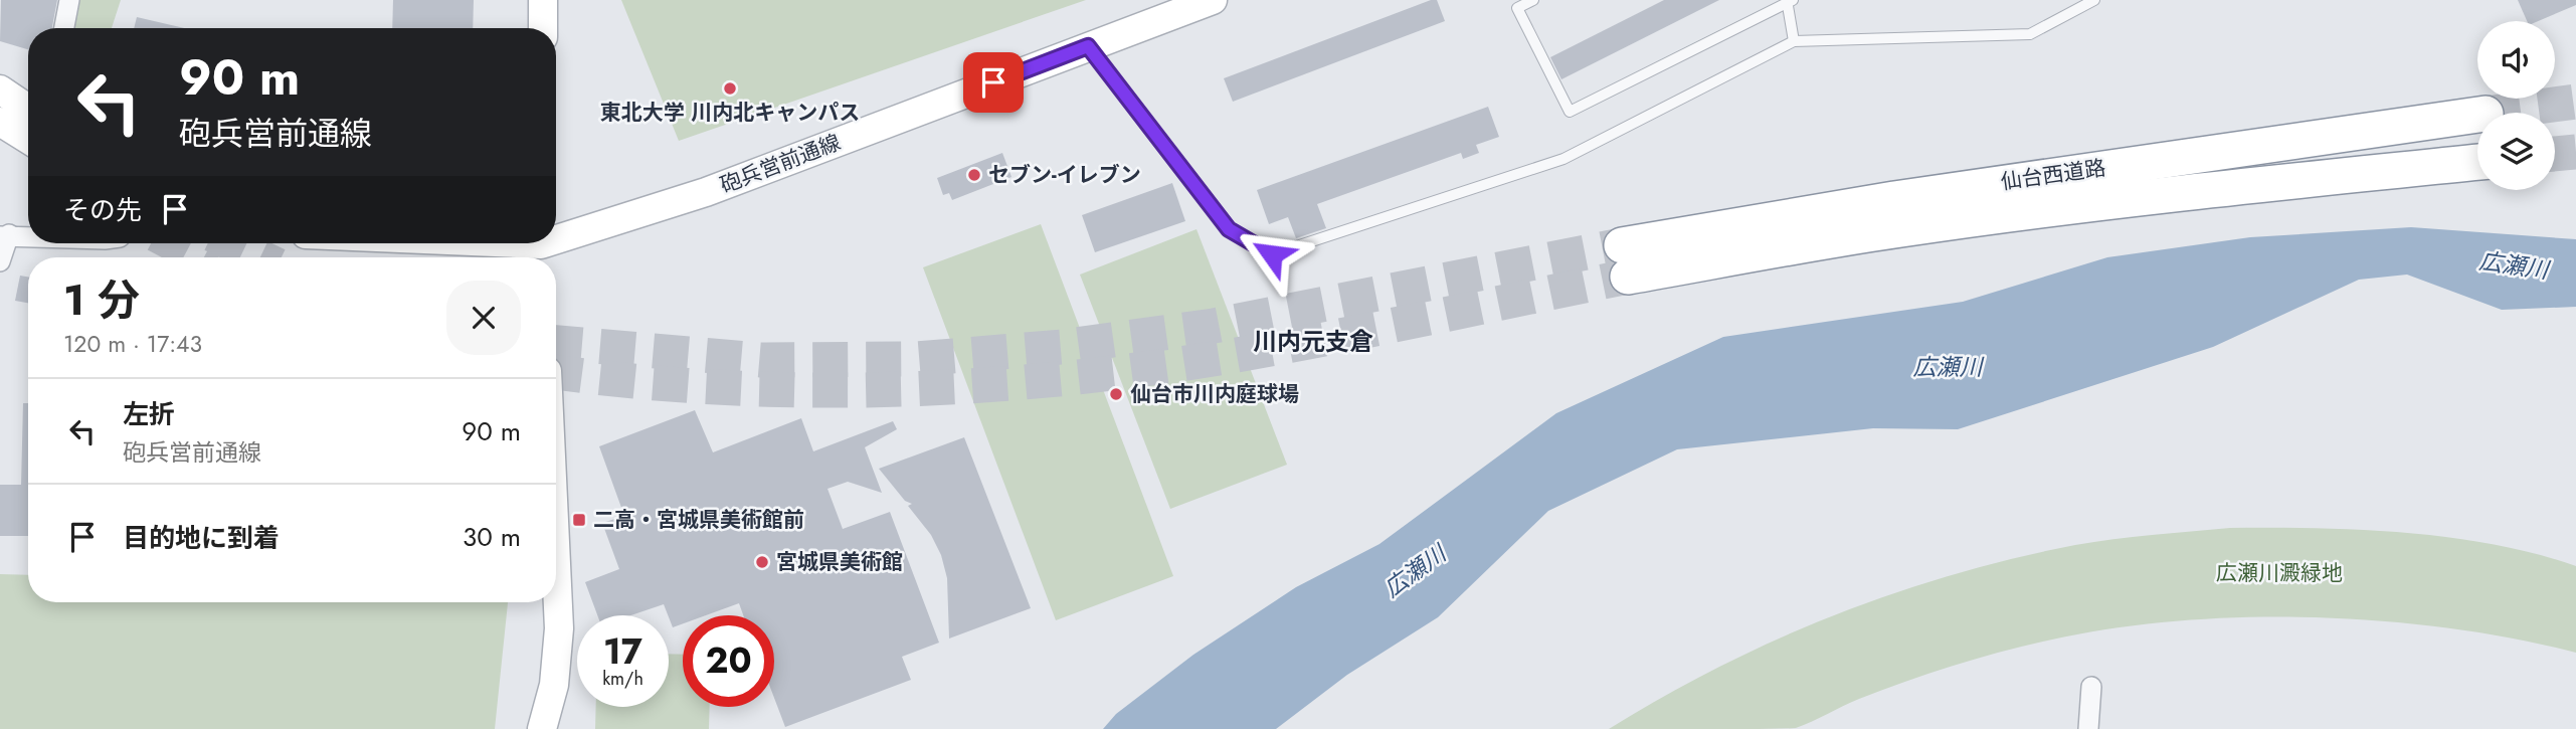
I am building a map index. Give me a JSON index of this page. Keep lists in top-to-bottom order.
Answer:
{
  "streets": {
    "highway": ["仙台西道路"],
    "street": ["砲兵営前通線"]
  },
  "districts": ["川内元支倉"],
  "water": ["広瀬川"],
  "parks": ["広瀬川澱緑地"],
  "places": {
    "other": [
      "東北大学 川内北キャンパス",
      "セブン-イレブン",
      "仙台市川内庭球場",
      "宮城県美術館"
    ],
    "transit": ["二高・宮城県美術館前"]
  },
  "page": {
    "turn": ["90 m", "砲兵営前通線"],
    "then": "その先",
    "heading": ["1 分", "120 m · 17:43"],
    "list": [
      {
        "name": "左折",
        "note": "砲兵営前通線",
        "value": "90 m"
      },
      {
        "name": "目的地に到着",
        "value": "30 m"
      }
    ],
    "speed": "17 km/h",
    "limit": "20"
  }
}
